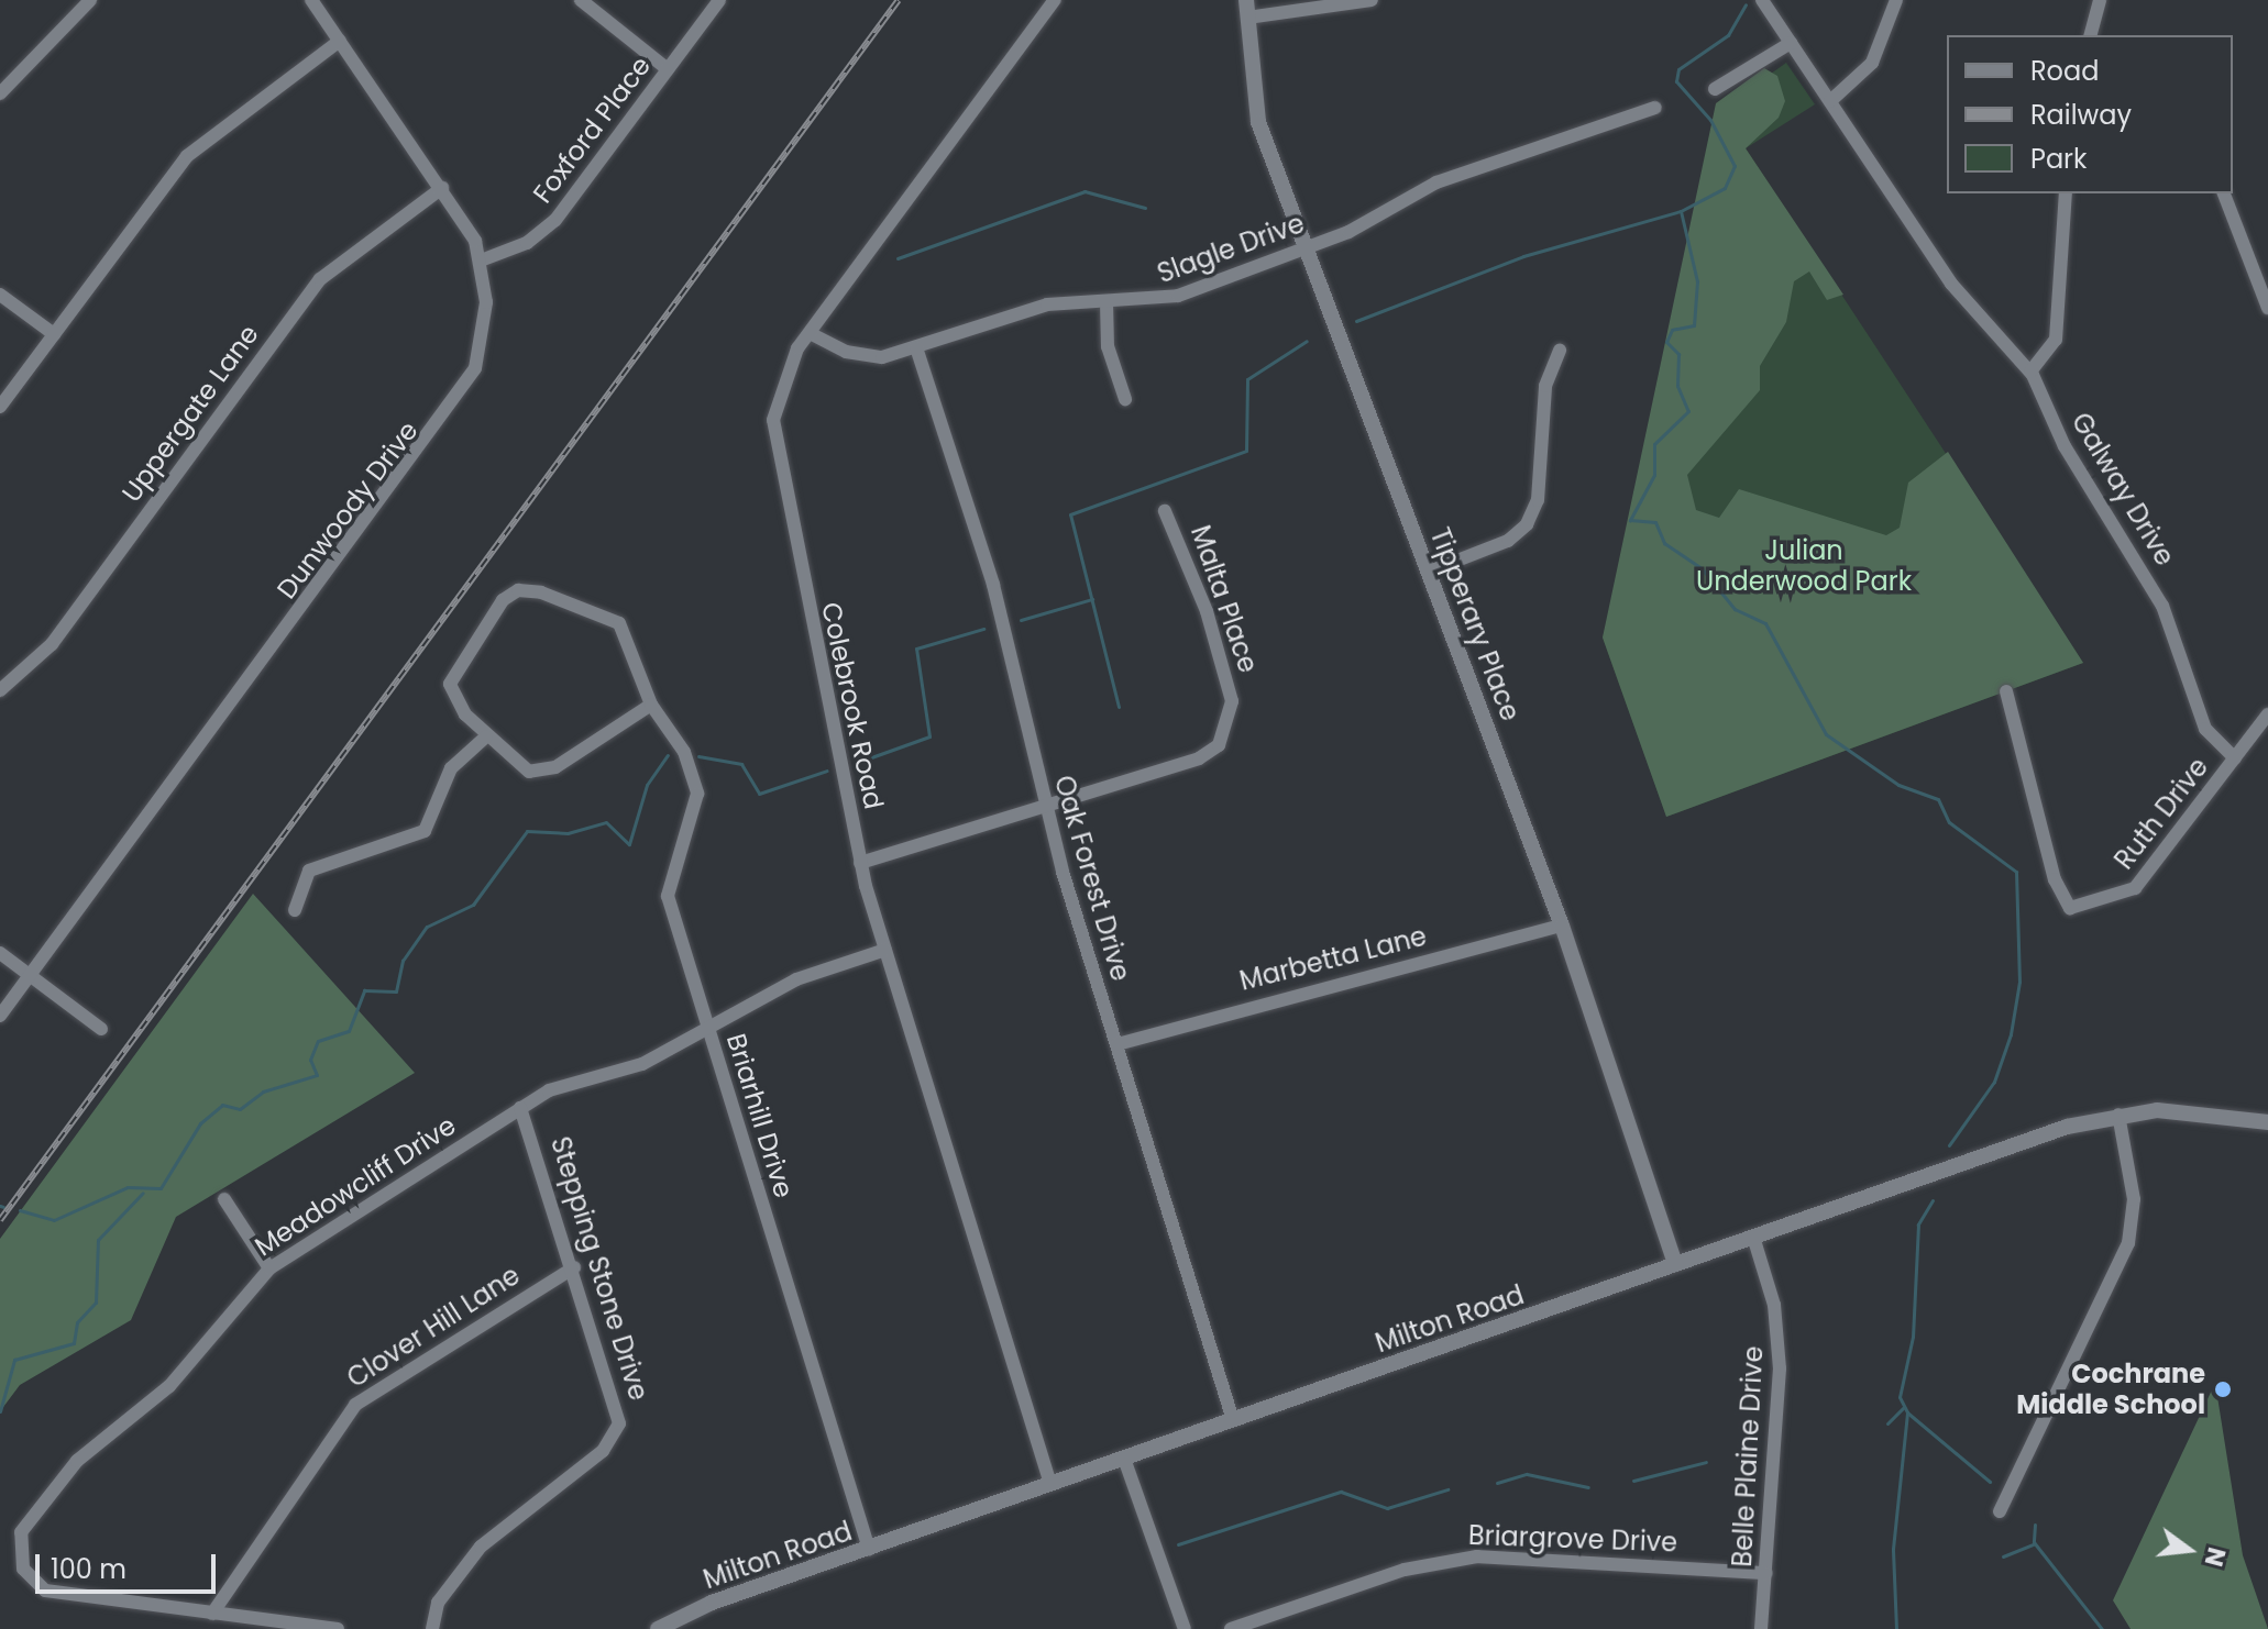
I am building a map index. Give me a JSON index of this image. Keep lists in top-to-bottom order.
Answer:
{
  "streets": {
    "street": [
      "Foxford Place",
      "Slagle Drive",
      "Uppergate Lane",
      "Galway Drive",
      "Dunwoody Drive",
      "Malta Place",
      "Tipperary Place",
      "Colebrook Road",
      "Ruth Drive",
      "Oak Forest Drive",
      "Marbetta Lane",
      "Briarhill Drive",
      "Meadowcliff Drive",
      "Stepping Stone Drive",
      "Milton Road",
      "Clover Hill Lane",
      "Belle Plaine Drive",
      "Briargrove Drive"
    ]
  },
  "crossings": [
    ["Foxford Place", "Dunwoody Drive"],
    ["Slagle Drive", "Tipperary Place"],
    ["Slagle Drive", "Colebrook Road"],
    ["Slagle Drive", "Oak Forest Drive"],
    ["Uppergate Lane", "Dunwoody Drive"],
    ["Galway Drive", "Ruth Drive"],
    ["Malta Place", "Colebrook Road"],
    ["Malta Place", "Oak Forest Drive"],
    ["Tipperary Place", "Marbetta Lane"],
    ["Tipperary Place", "Milton Road"],
    ["Colebrook Road", "Meadowcliff Drive"],
    ["Colebrook Road", "Milton Road"],
    ["Oak Forest Drive", "Marbetta Lane"],
    ["Oak Forest Drive", "Milton Road"],
    ["Briarhill Drive", "Meadowcliff Drive"],
    ["Briarhill Drive", "Milton Road"],
    ["Meadowcliff Drive", "Stepping Stone Drive"],
    ["Meadowcliff Drive", "Clover Hill Lane"],
    ["Stepping Stone Drive", "Clover Hill Lane"],
    ["Milton Road", "Belle Plaine Drive"],
    ["Belle Plaine Drive", "Briargrove Drive"]
  ],
  "parks": ["Julian Underwood Park"],
  "places": ["Cochrane Middle School"],
  "legend": ["Road", "Railway", "Park"],
  "scale_bar": "100 m",
  "north": "right"
}
